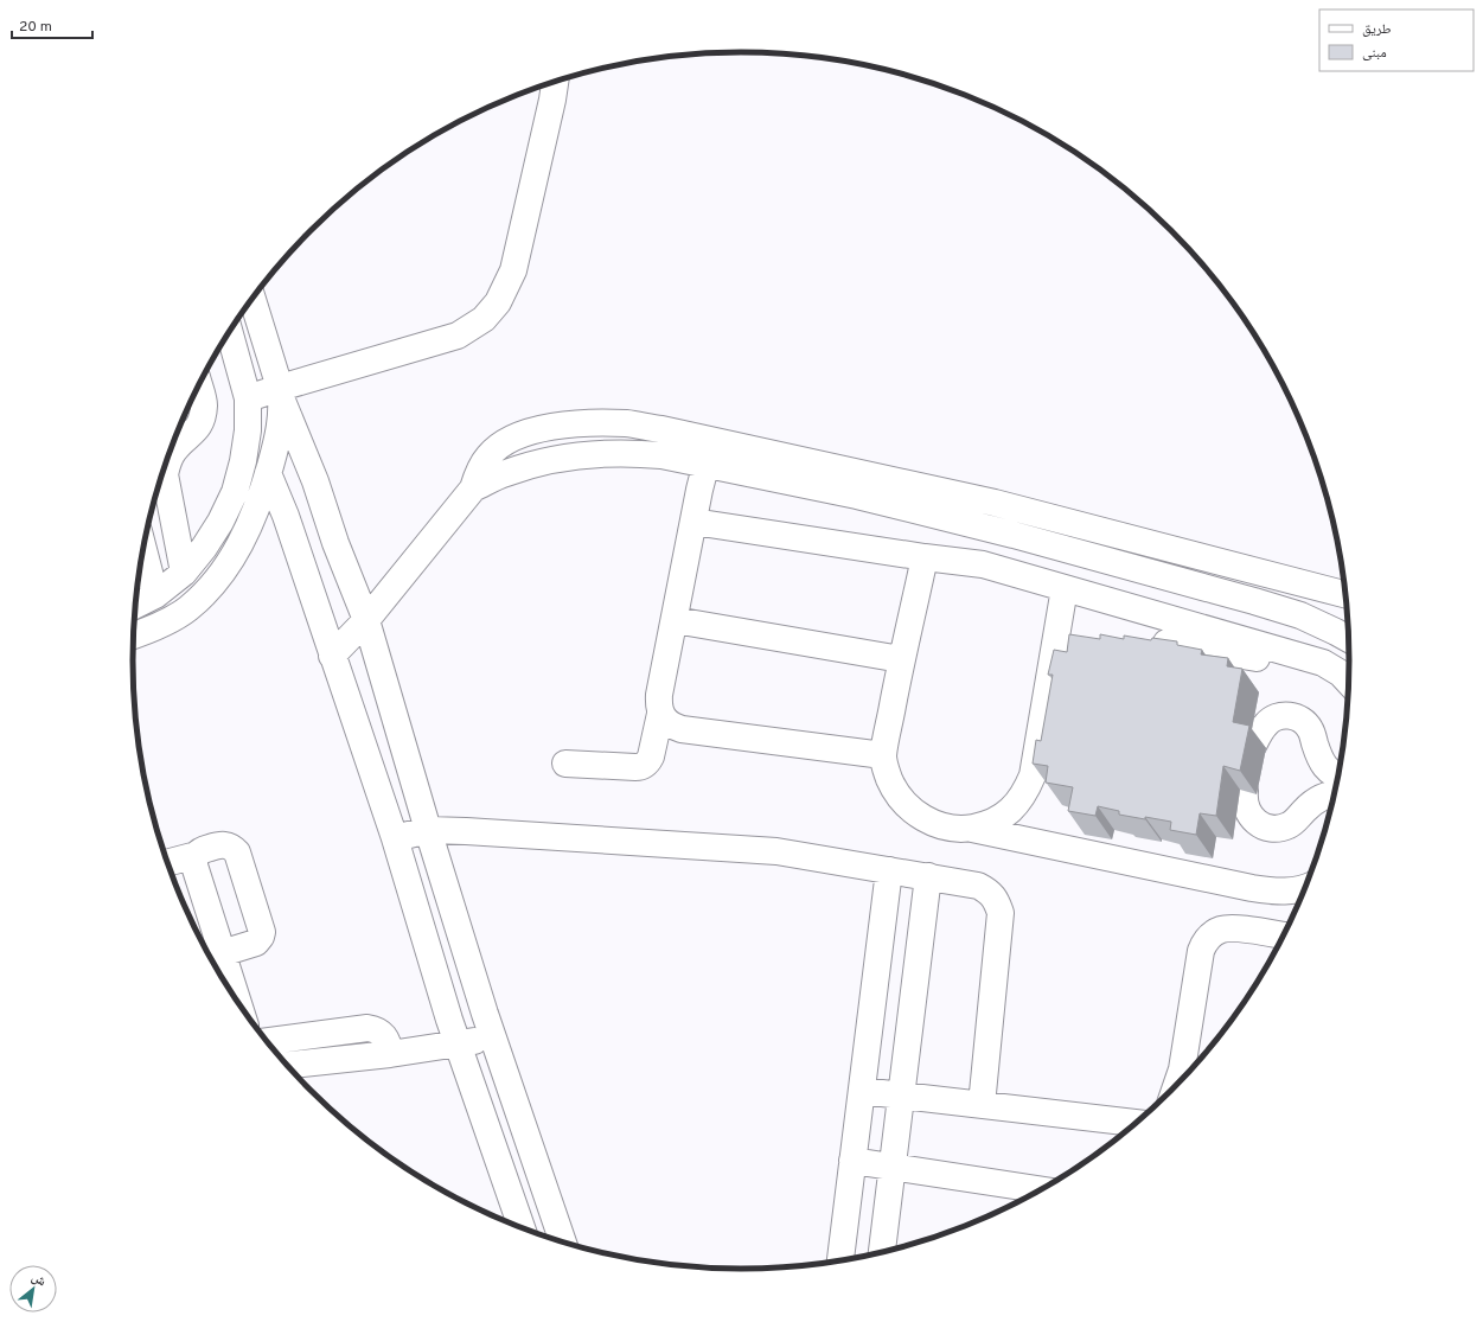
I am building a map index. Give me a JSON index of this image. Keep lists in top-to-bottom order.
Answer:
{
  "legend": ["طريق", "مبنى"],
  "scale_bar": "20 m",
  "north": "top right"
}
